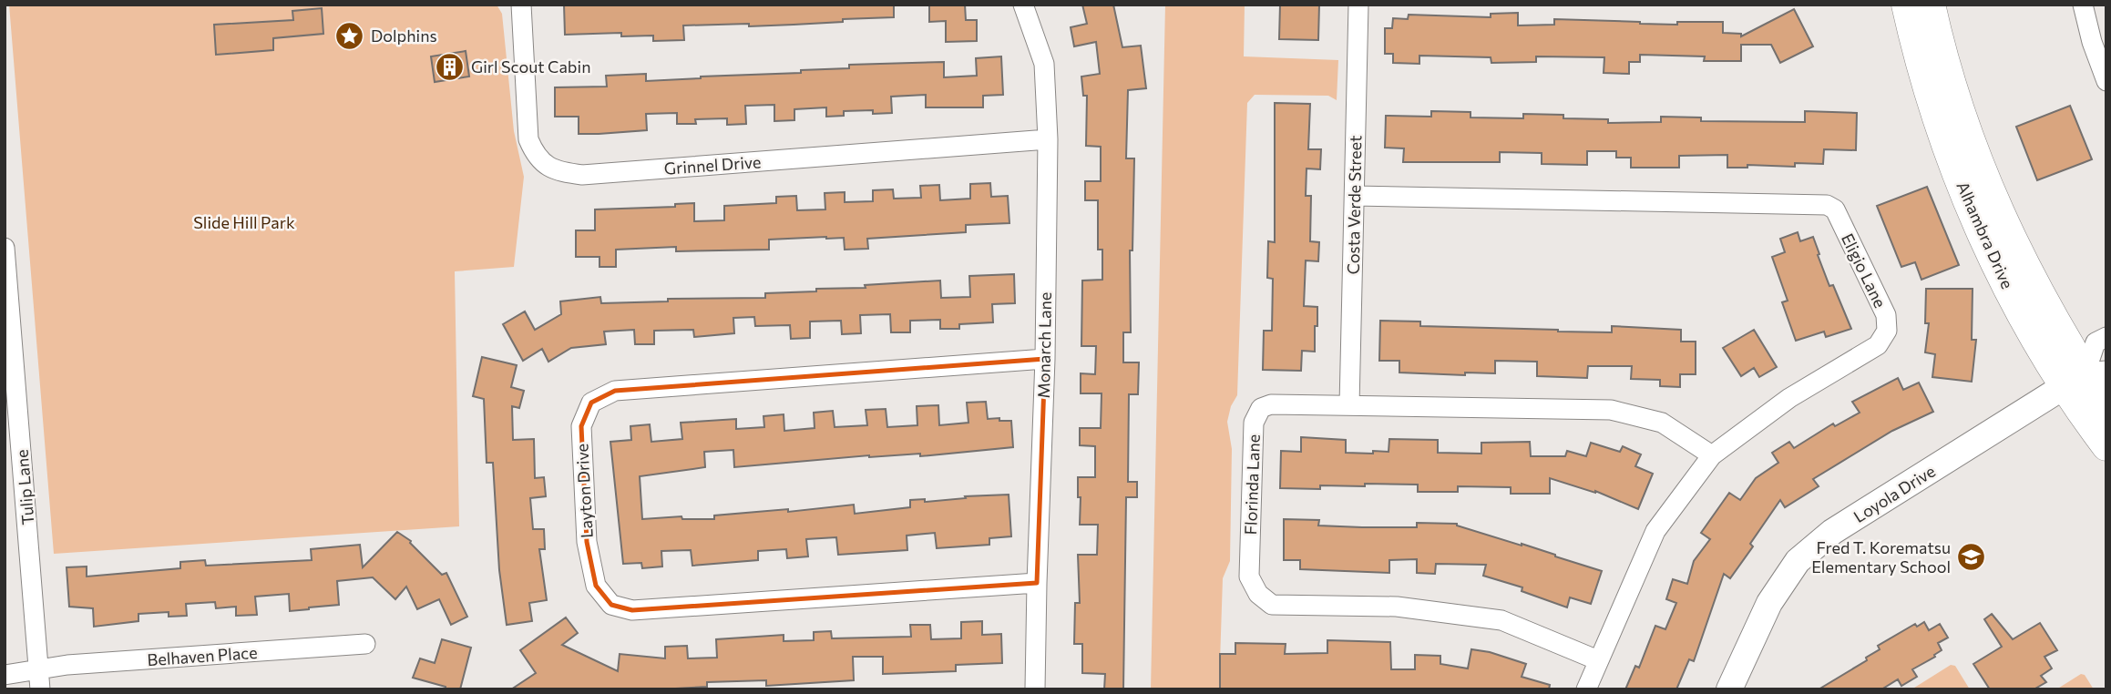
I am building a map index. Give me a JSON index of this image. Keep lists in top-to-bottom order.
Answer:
{
  "streets": {
    "main road": ["Alhambra Drive"],
    "street": [
      "Grinnel Drive",
      "Costa Verde Street",
      "Eligio Lane",
      "Monarch Lane",
      "Florinda Lane",
      "Tulip Lane",
      "Layton Drive",
      "Loyola Drive",
      "Belhaven Place"
    ]
  },
  "crossings": [
    ["Grinnel Drive", "Monarch Lane"],
    ["Costa Verde Street", "Eligio Lane"],
    ["Costa Verde Street", "Florinda Lane"],
    ["Alhambra Drive", "Loyola Drive"],
    ["Eligio Lane", "Florinda Lane"],
    ["Monarch Lane", "Layton Drive"],
    ["Tulip Lane", "Belhaven Place"]
  ],
  "parks": ["Slide Hill Park"],
  "places": {
    "place": ["Dolphins"],
    "building": ["Girl Scout Cabin"],
    "school or university": ["Fred T. Korematsu Elementary School"]
  }
}
